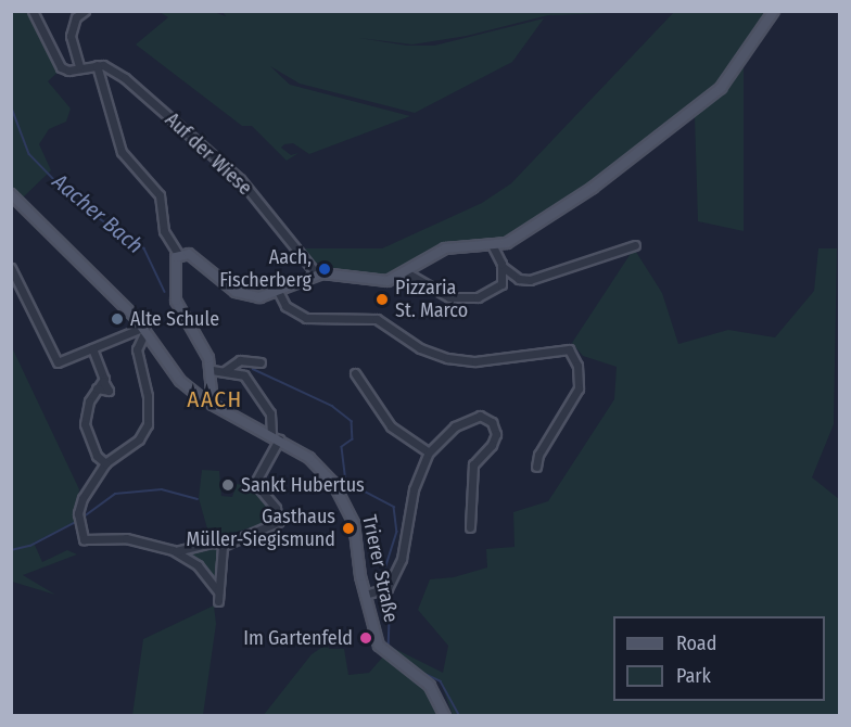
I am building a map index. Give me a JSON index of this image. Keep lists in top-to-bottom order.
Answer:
{
  "streets": {
    "main road": ["Trierer Straße"],
    "street": ["Auf der Wiese"]
  },
  "districts": ["AACH"],
  "water": ["Aacher Bach"],
  "places": [
    "Aach, Fischerberg",
    "Pizzaria St. Marco",
    "Alte Schule",
    "Sankt Hubertus",
    "Gasthaus Müller-Siegismund",
    "Im Gartenfeld"
  ],
  "legend": ["Road", "Park"]
}
